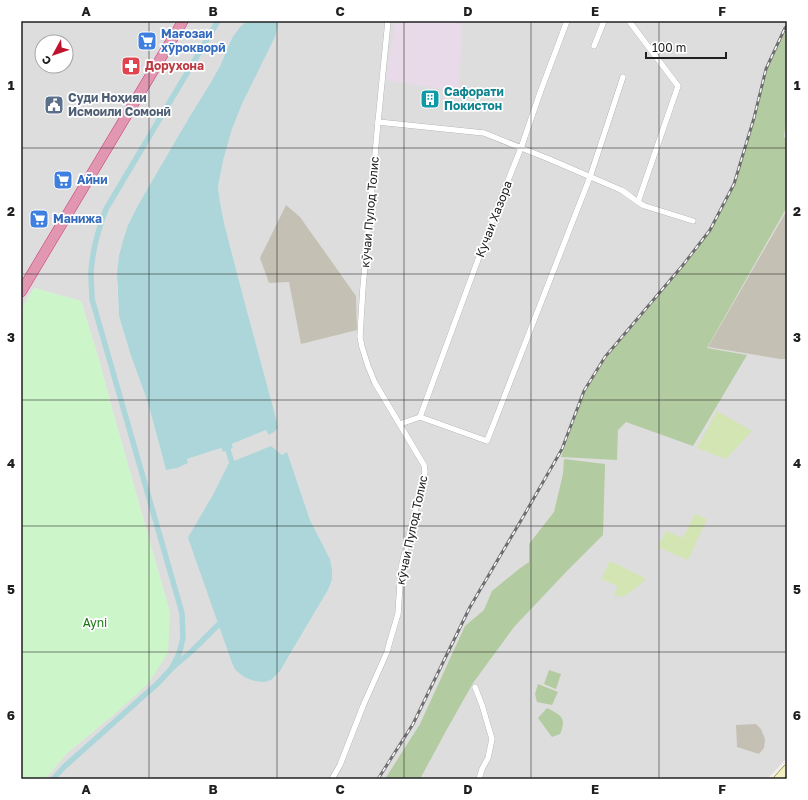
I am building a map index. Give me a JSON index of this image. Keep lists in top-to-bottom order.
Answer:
{
  "streets": {
    "street": ["кӯчаи Пулод Толис", "Кучаи Хазора"]
  },
  "parks": ["Ayni"],
  "places": {
    "supermarket": ["Мағозаи хӯрокворӣ", "Айни", "Манижа"],
    "pharmacy": ["Дорухона"],
    "building": ["Сафорати Покистон"],
    "public building": ["Суди Ноҳияи Исмоили Сомонӣ"]
  },
  "scale_bar": "100 m",
  "north": "bottom left",
  "grid": {
    "columns": [
      "A",
      "B",
      "C",
      "D",
      "E",
      "F"
    ],
    "rows": [
      "1",
      "2",
      "3",
      "4",
      "5",
      "6"
    ]
  }
}
